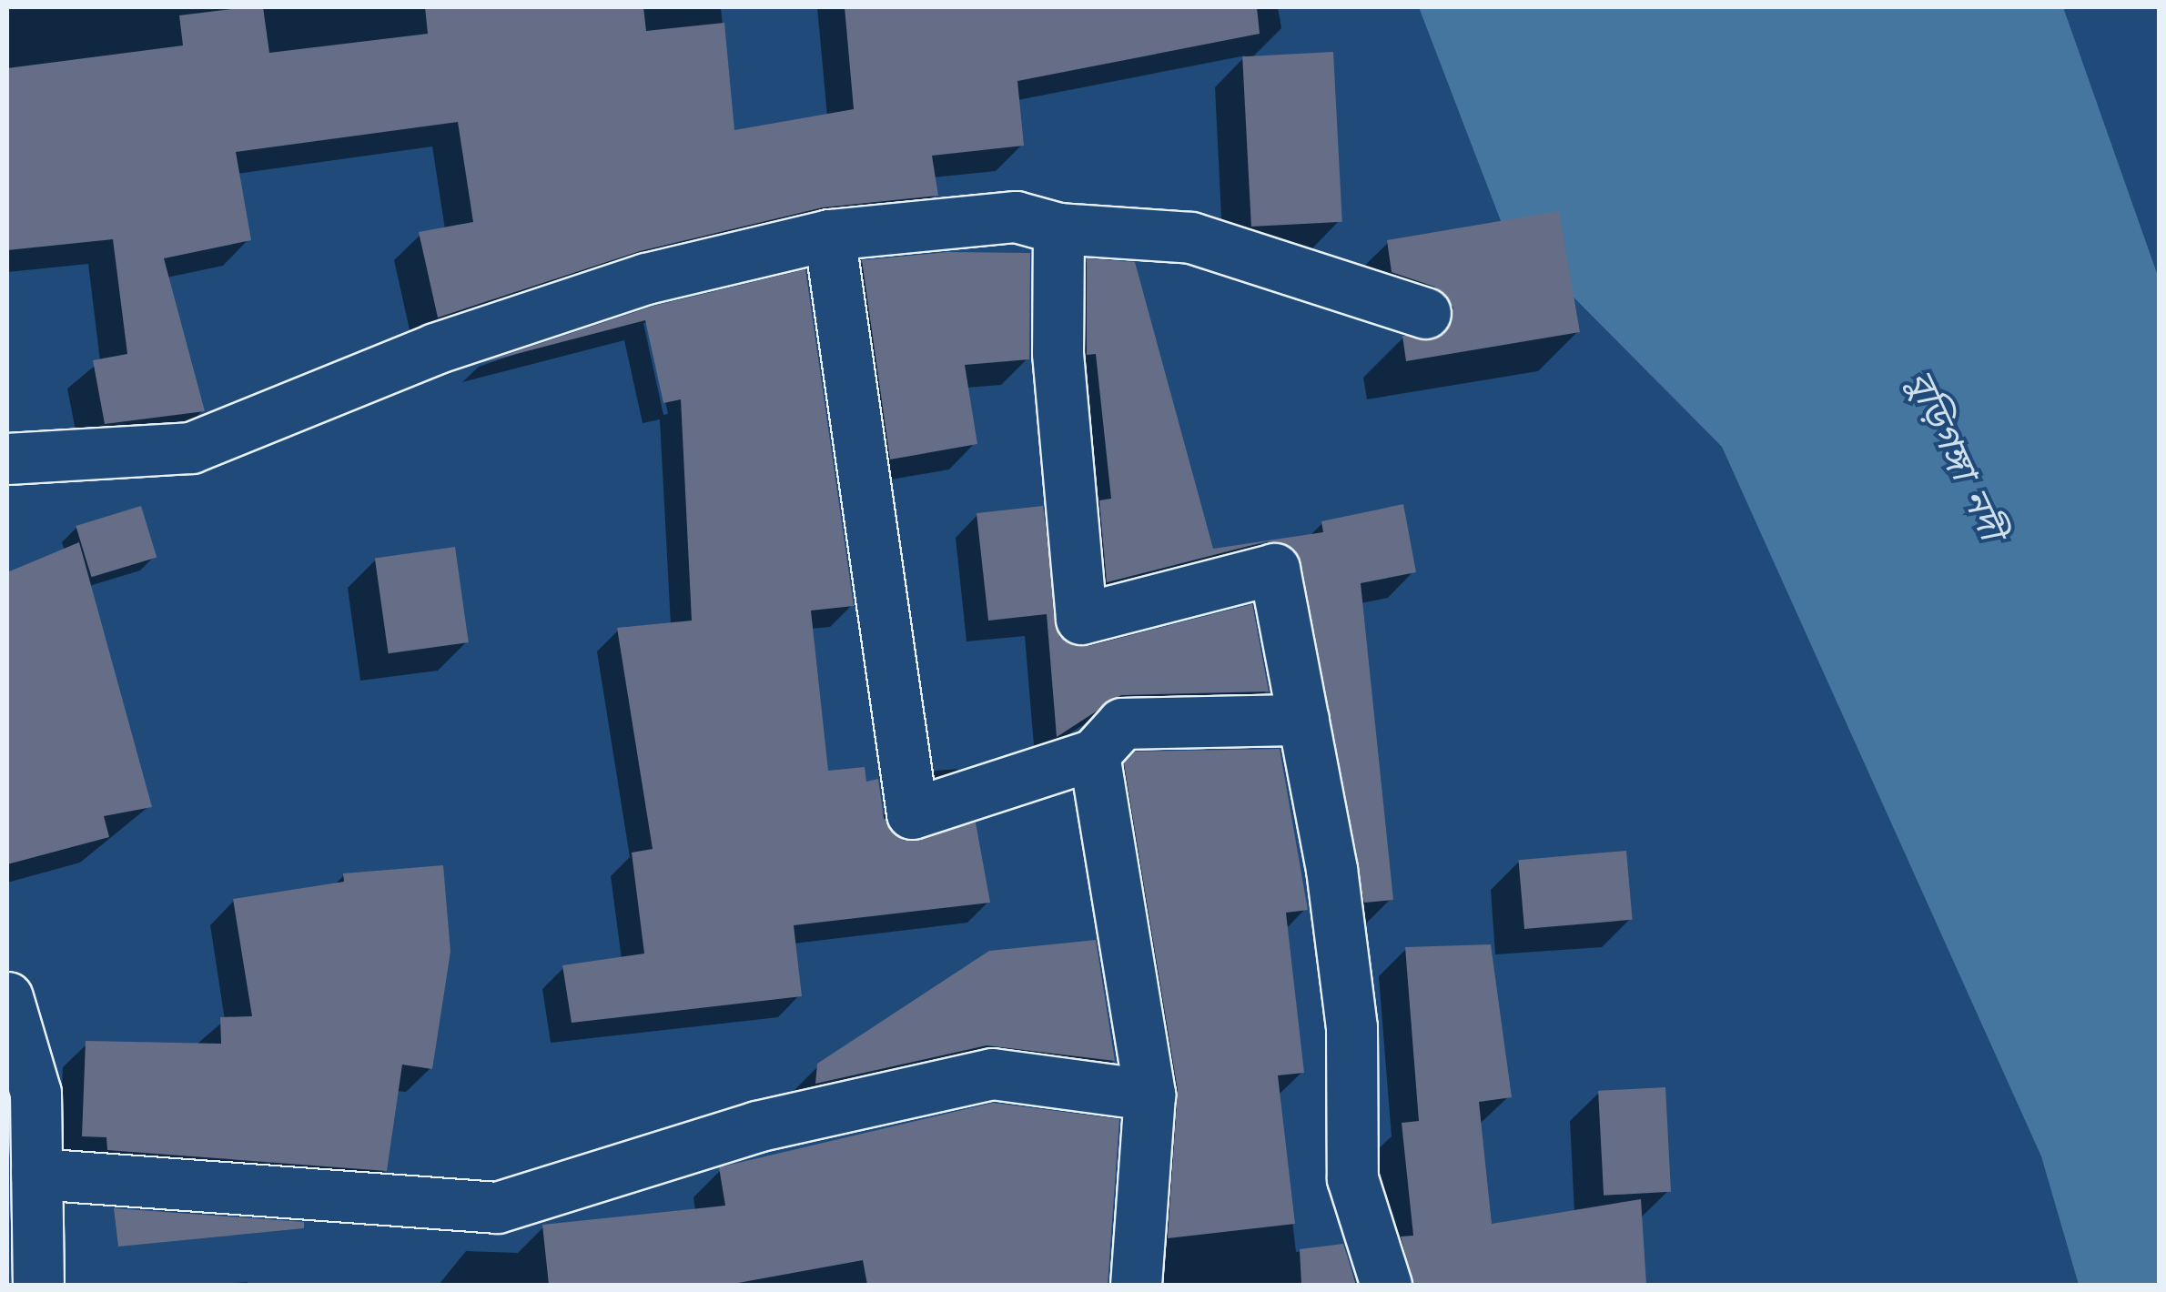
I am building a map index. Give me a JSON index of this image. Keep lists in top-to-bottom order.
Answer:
{
  "water": ["বুড়িগঙ্গা নদী"]
}
